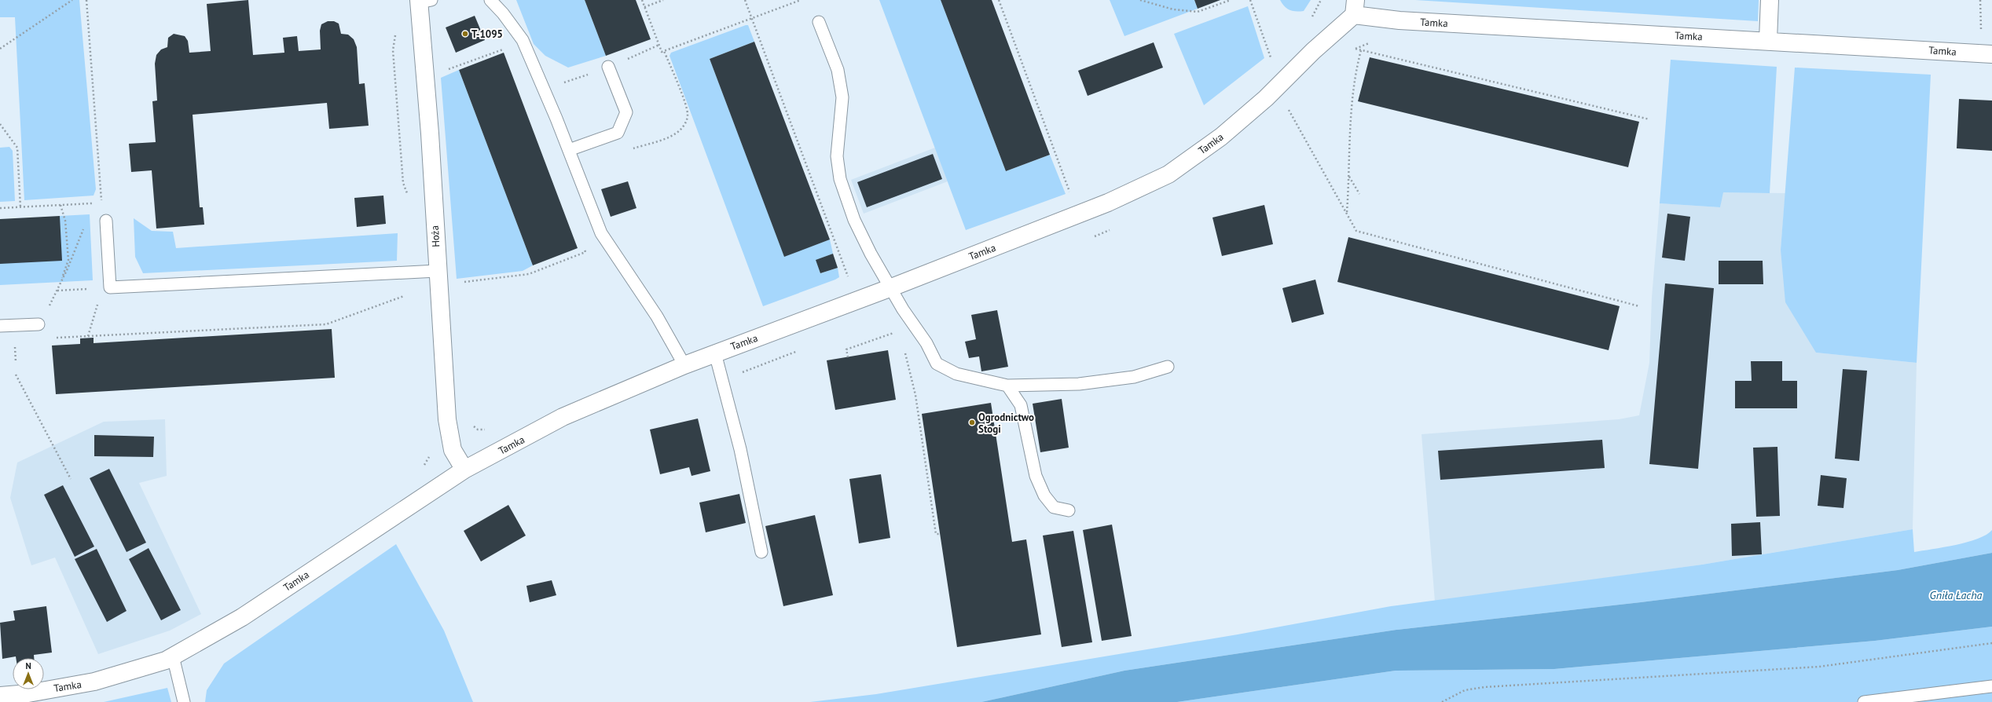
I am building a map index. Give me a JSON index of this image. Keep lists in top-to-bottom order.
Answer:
{
  "streets": {
    "street": ["Tamka", "Hoża"]
  },
  "crossings": [
    ["Tamka", "Hoża"]
  ],
  "water": ["Gniła Łacha"],
  "places": ["T-1095", "Ogrodnictwo Stogi"],
  "north": "top"
}
